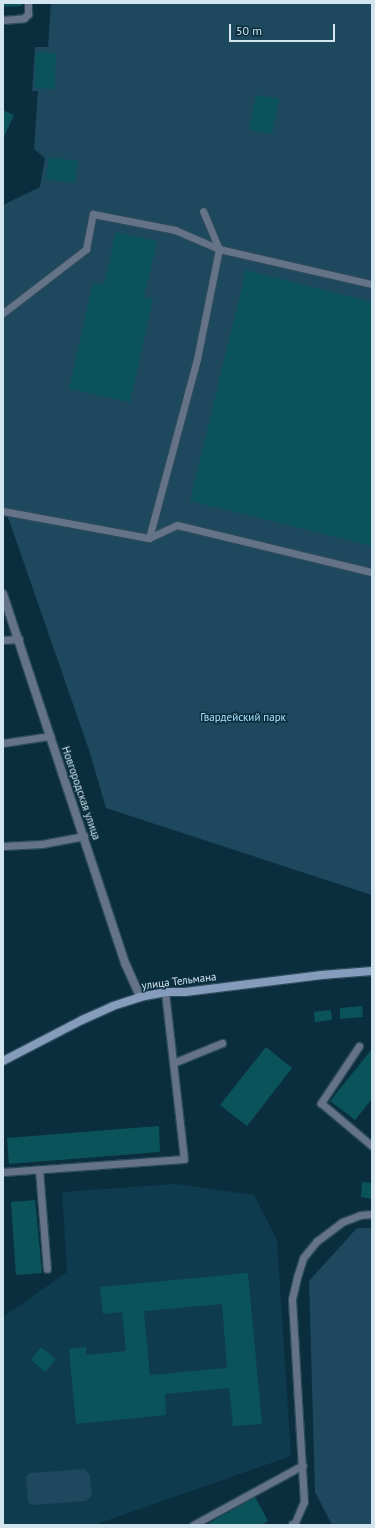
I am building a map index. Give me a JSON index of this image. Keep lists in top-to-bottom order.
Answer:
{
  "streets": {
    "main road": ["улица Тельмана"],
    "street": ["Новгородская улица"]
  },
  "crossings": [
    ["Новгородская улица", "улица Тельмана"]
  ],
  "parks": ["Гвардейский парк"],
  "scale_bar": "50 m"
}
